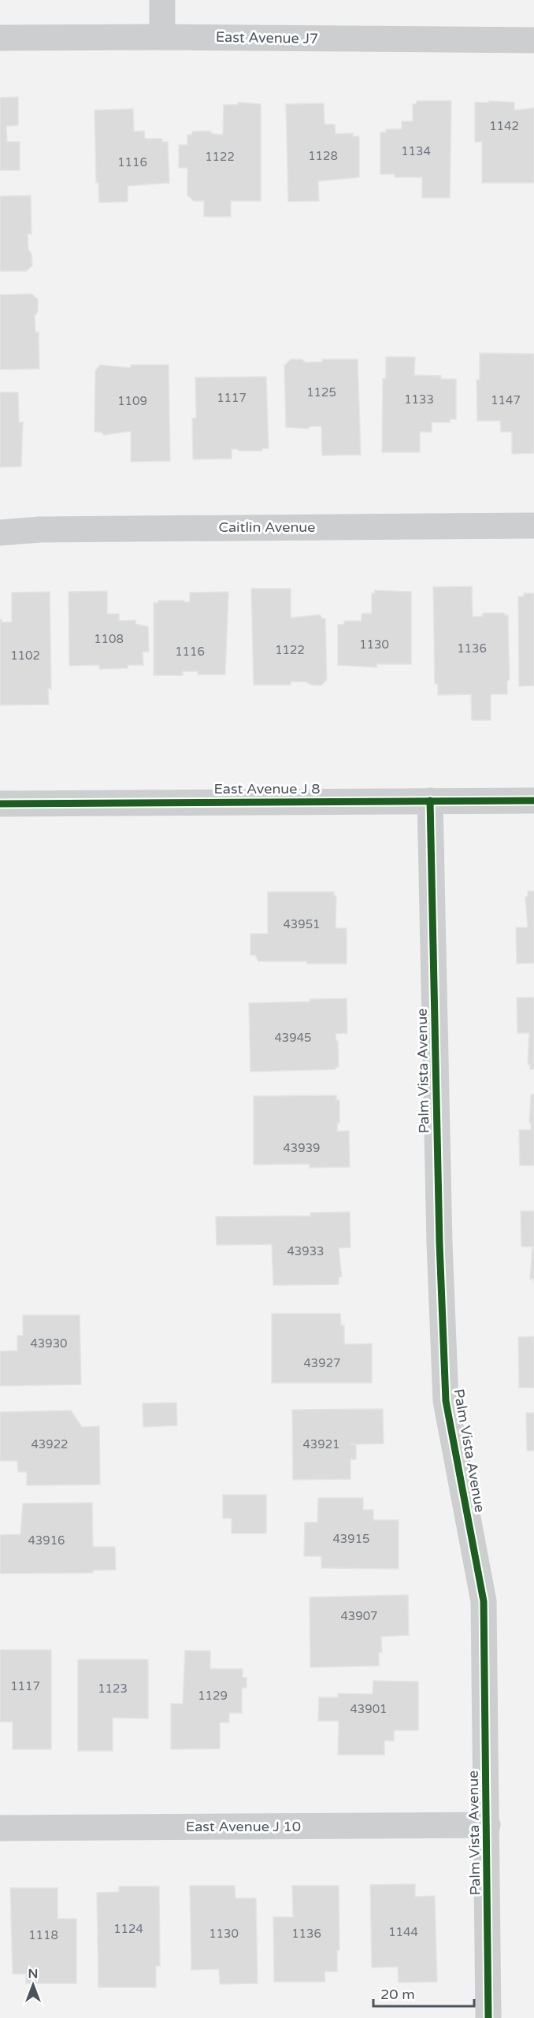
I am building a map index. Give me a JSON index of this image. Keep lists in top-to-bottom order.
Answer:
{
  "streets": {
    "street": [
      "East Avenue J7",
      "Caitlin Avenue",
      "East Avenue J 8",
      "Palm Vista Avenue",
      "East Avenue J 10"
    ]
  },
  "crossings": [
    ["East Avenue J 8", "Palm Vista Avenue"],
    ["Palm Vista Avenue", "East Avenue J 10"]
  ],
  "house_numbers": [
    "1142",
    "1134",
    "1128",
    "1122",
    "1116",
    "1125",
    "1117",
    "1133",
    "1147",
    "1109",
    "1108",
    "1130",
    "1136",
    "1122",
    "1116",
    "1102",
    "43951",
    "43945",
    "43939",
    "43933",
    "43930",
    "43927",
    "43922",
    "43921",
    "43915",
    "43916",
    "43907",
    "1117",
    "1123",
    "1129",
    "43901",
    "1124",
    "1144",
    "1130",
    "1136",
    "1118"
  ],
  "scale_bar": "20 m",
  "north": "top"
}
